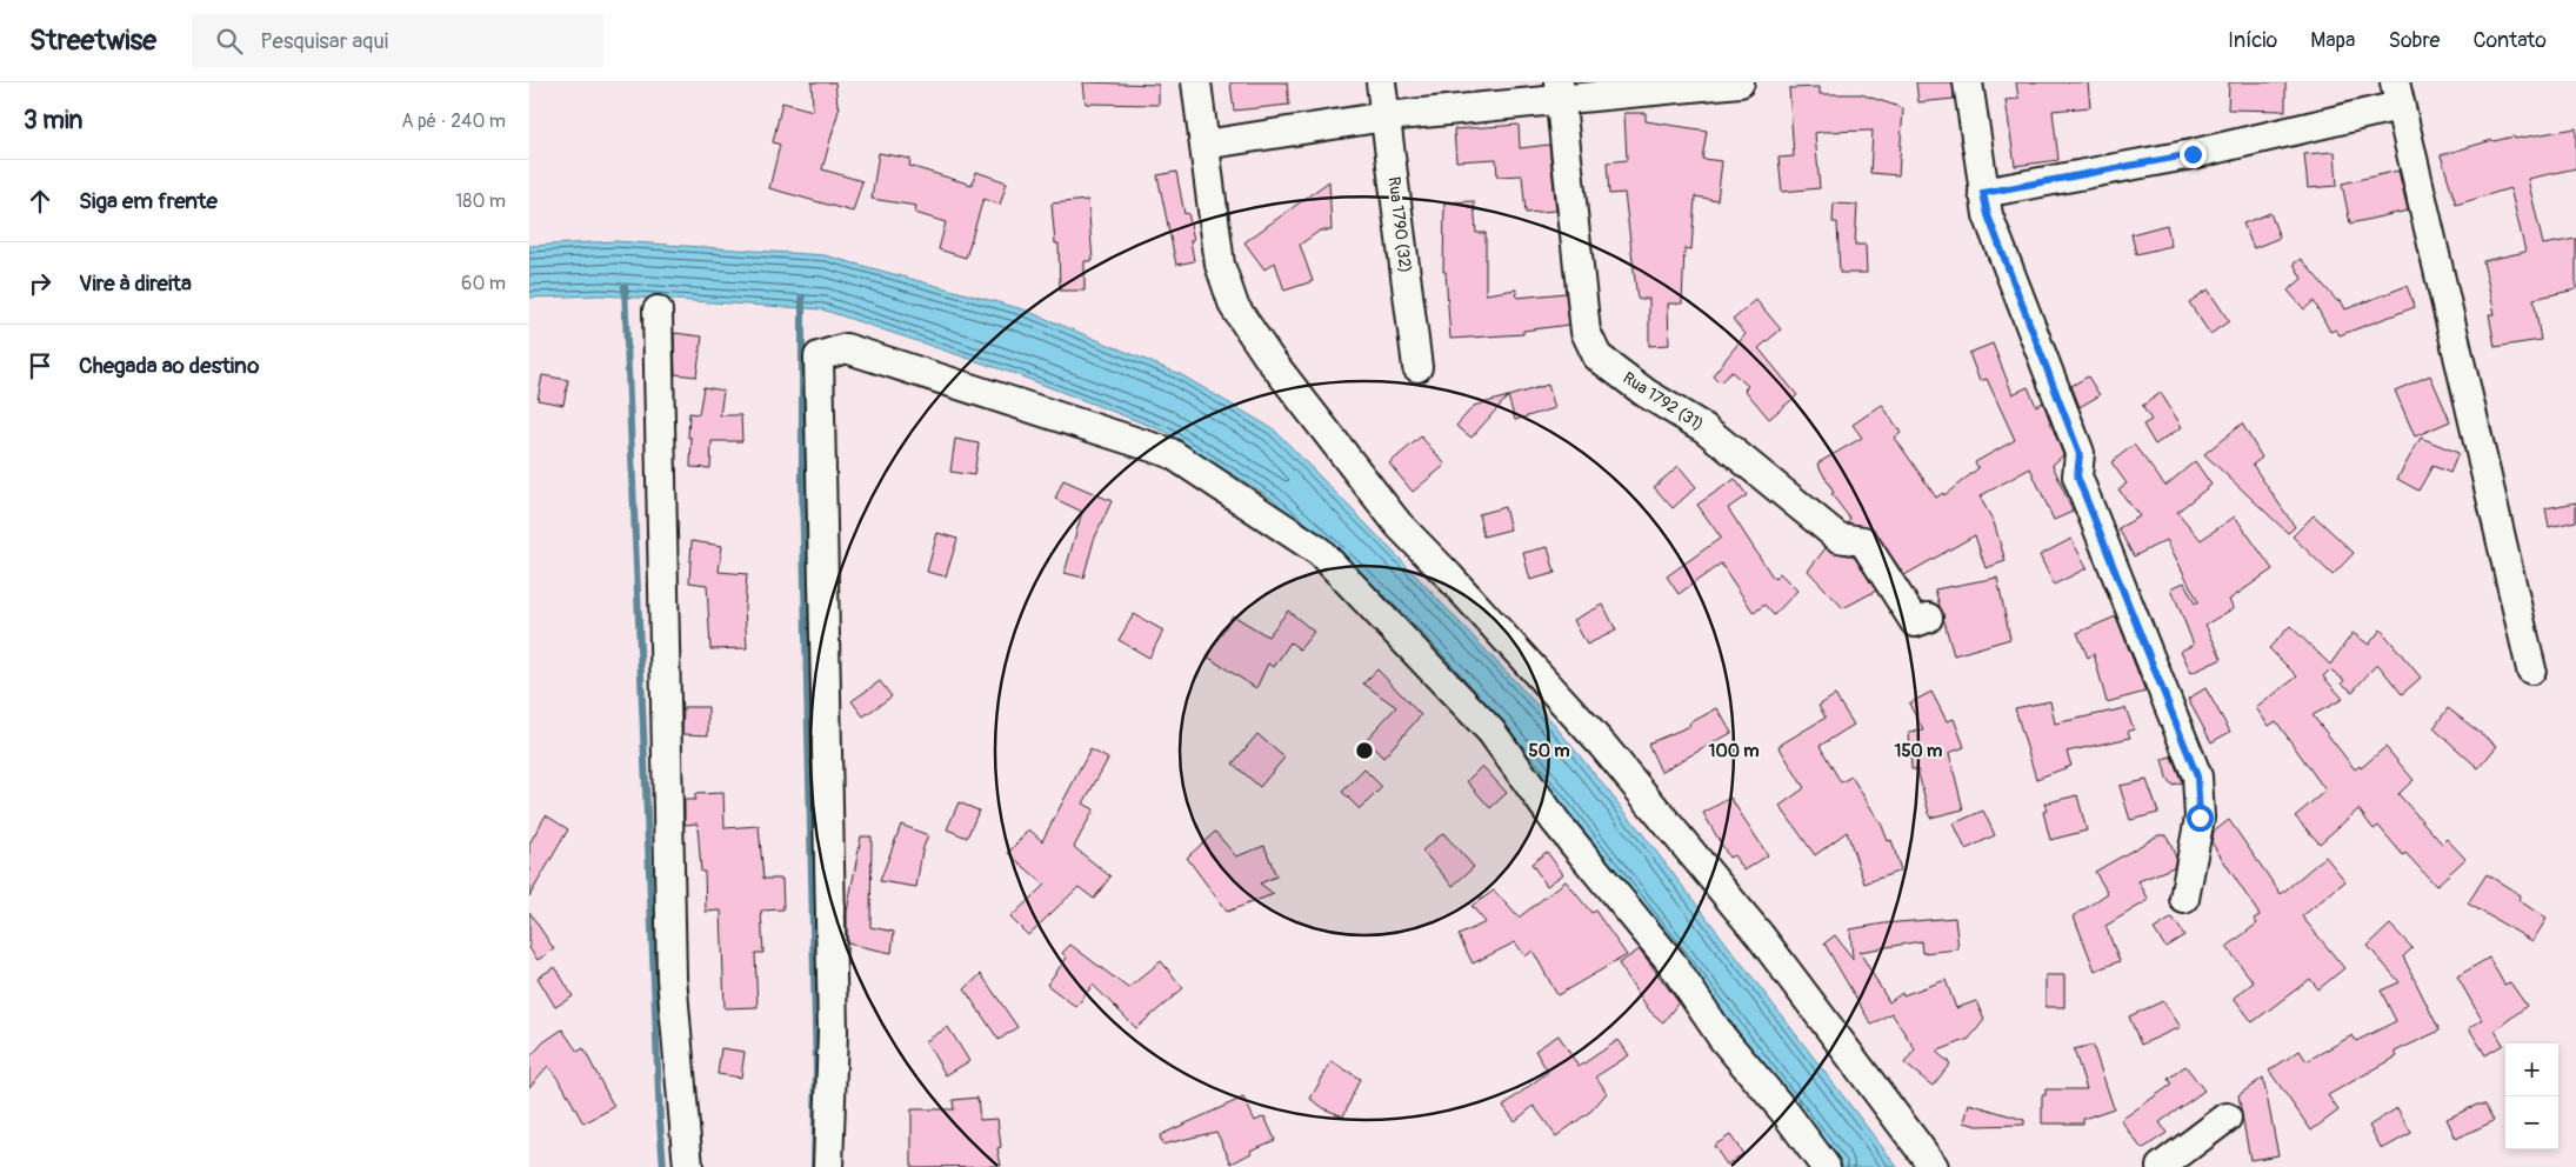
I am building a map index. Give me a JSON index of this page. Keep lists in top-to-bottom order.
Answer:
{
  "streets": {
    "street": ["Rua 1790 (32)", "Rua 1792 (31)"]
  },
  "page": {
    "header": "Streetwise",
    "search": "Pesquisar aqui",
    "nav": [
      "Início",
      "Mapa",
      "Sobre",
      "Contato"
    ],
    "heading": ["3 min", "A pé · 240 m"],
    "list": [
      ["Siga em frente", "180 m"],
      ["Vire à direita", "60 m"],
      "Chegada ao destino"
    ],
    "map_buttons": ["+", "−"]
  },
  "rings": ["50 m", "100 m", "150 m"]
}
